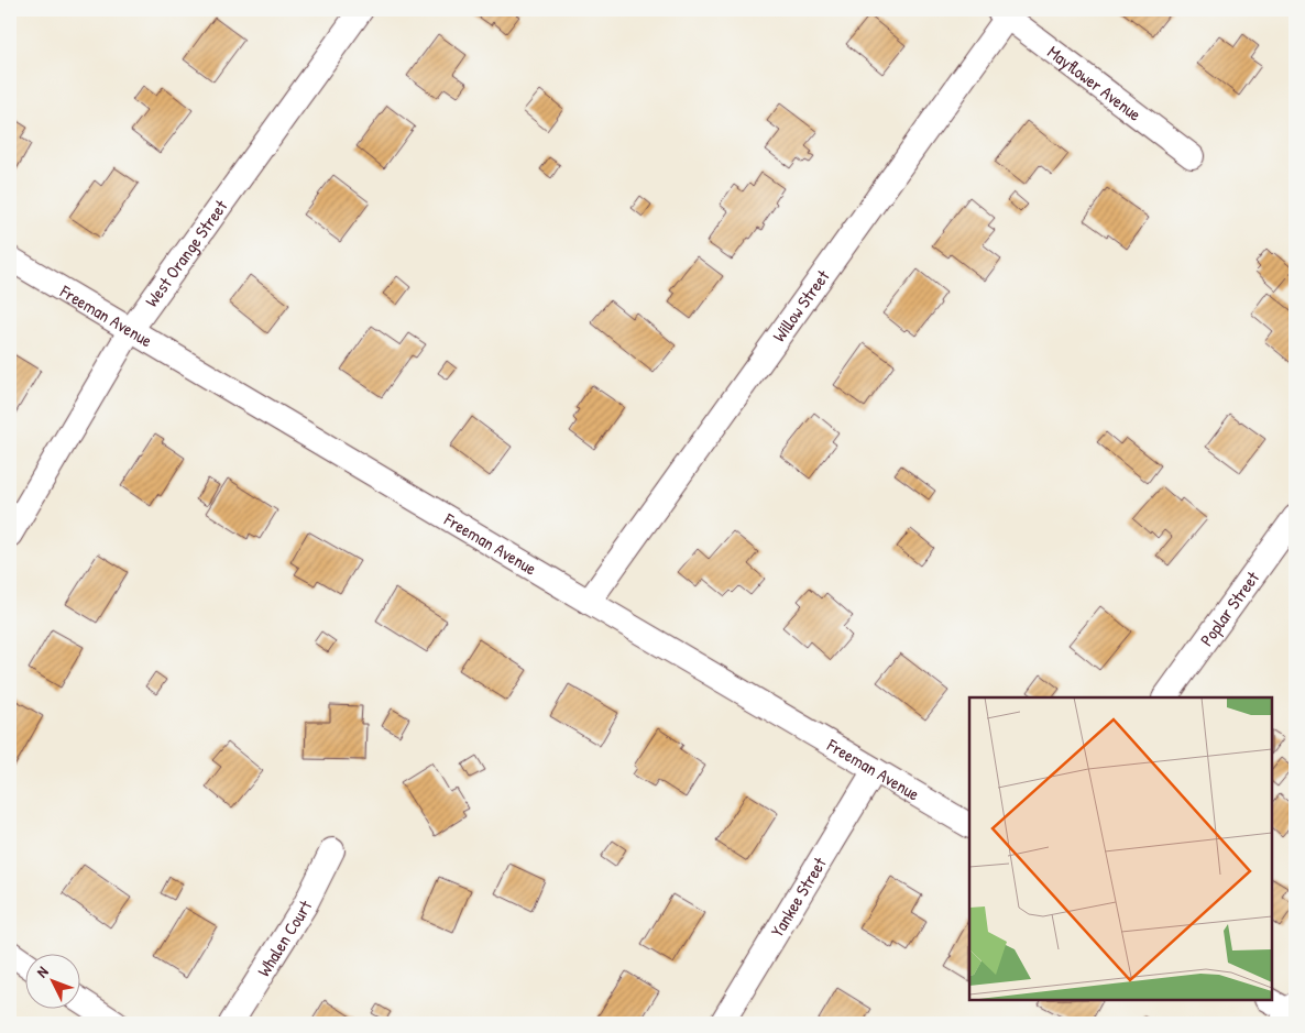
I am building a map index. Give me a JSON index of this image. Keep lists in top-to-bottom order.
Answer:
{
  "streets": {
    "street": [
      "Mayflower Avenue",
      "West Orange Street",
      "Willow Street",
      "Freeman Avenue",
      "Poplar Street",
      "Yankee Street",
      "Whalen Court"
    ]
  },
  "crossings": [
    ["Mayflower Avenue", "Willow Street"],
    ["West Orange Street", "Freeman Avenue"],
    ["Willow Street", "Freeman Avenue"],
    ["Freeman Avenue", "Yankee Street"]
  ],
  "north": "top left"
}
